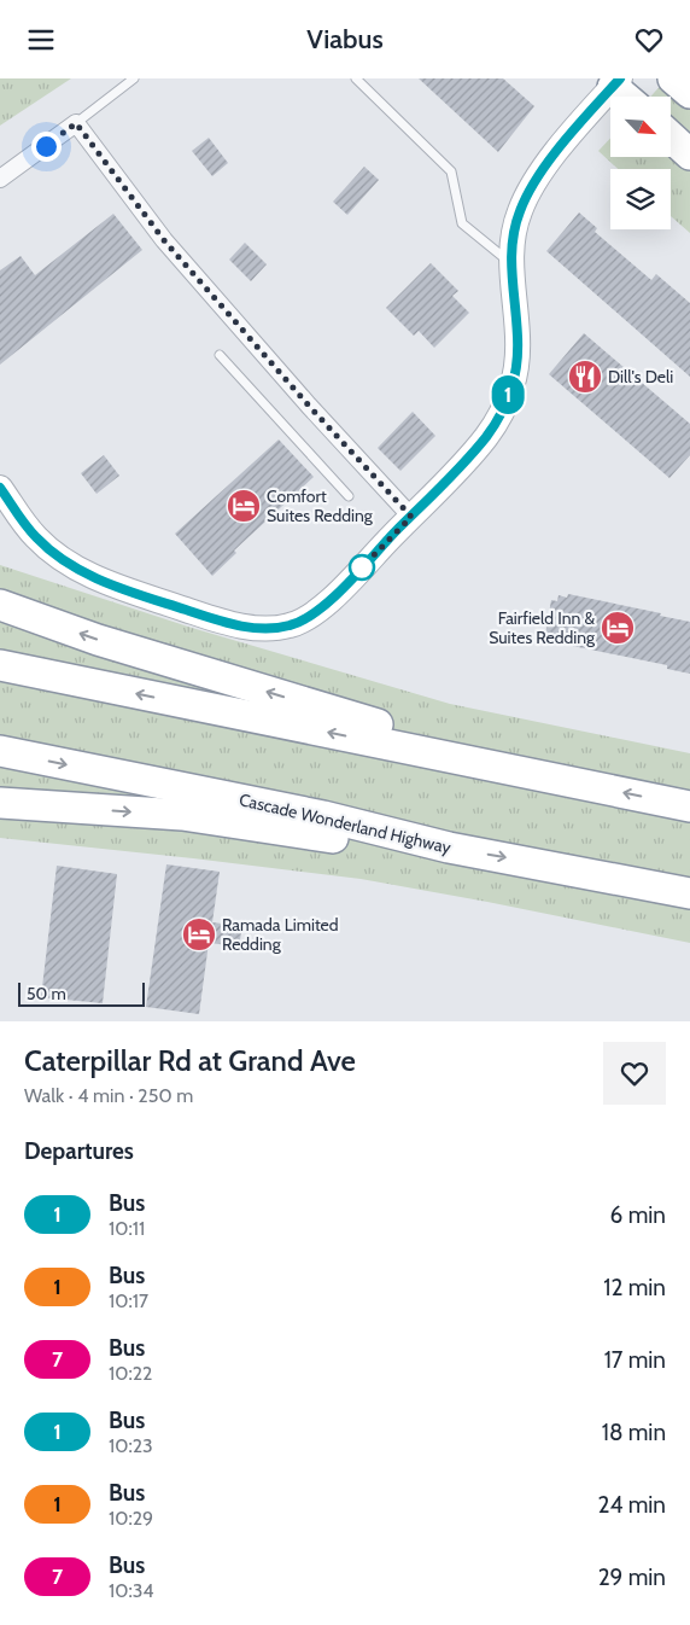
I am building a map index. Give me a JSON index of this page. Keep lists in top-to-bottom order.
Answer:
{
  "streets": {
    "highway": ["Cascade Wonderland Highway"]
  },
  "places": {
    "restaurant": ["Dill's Deli"],
    "hotel": ["Comfort Suites Redding", "Fairfield Inn & Suites Redding", "Ramada Limited Redding"]
  },
  "lines": ["bus line 1"],
  "scale_bar": "50 m",
  "north": "bottom right",
  "page": {
    "header": "Viabus",
    "on_map": "1",
    "scale": "50 m",
    "heading": [
      ["Caterpillar Rd at Grand Ave", "Walk · 4 min · 250 m"],
      "Departures"
    ],
    "list": [
      {
        "mark": "1",
        "name": "Bus",
        "note": "10:11",
        "value": "6 min"
      },
      {
        "mark": "1",
        "name": "Bus",
        "note": "10:17",
        "value": "12 min"
      },
      {
        "mark": "7",
        "name": "Bus",
        "note": "10:22",
        "value": "17 min"
      },
      {
        "mark": "1",
        "name": "Bus",
        "note": "10:23",
        "value": "18 min"
      },
      {
        "mark": "1",
        "name": "Bus",
        "note": "10:29",
        "value": "24 min"
      },
      {
        "mark": "7",
        "name": "Bus",
        "note": "10:34",
        "value": "29 min"
      }
    ]
  }
}
